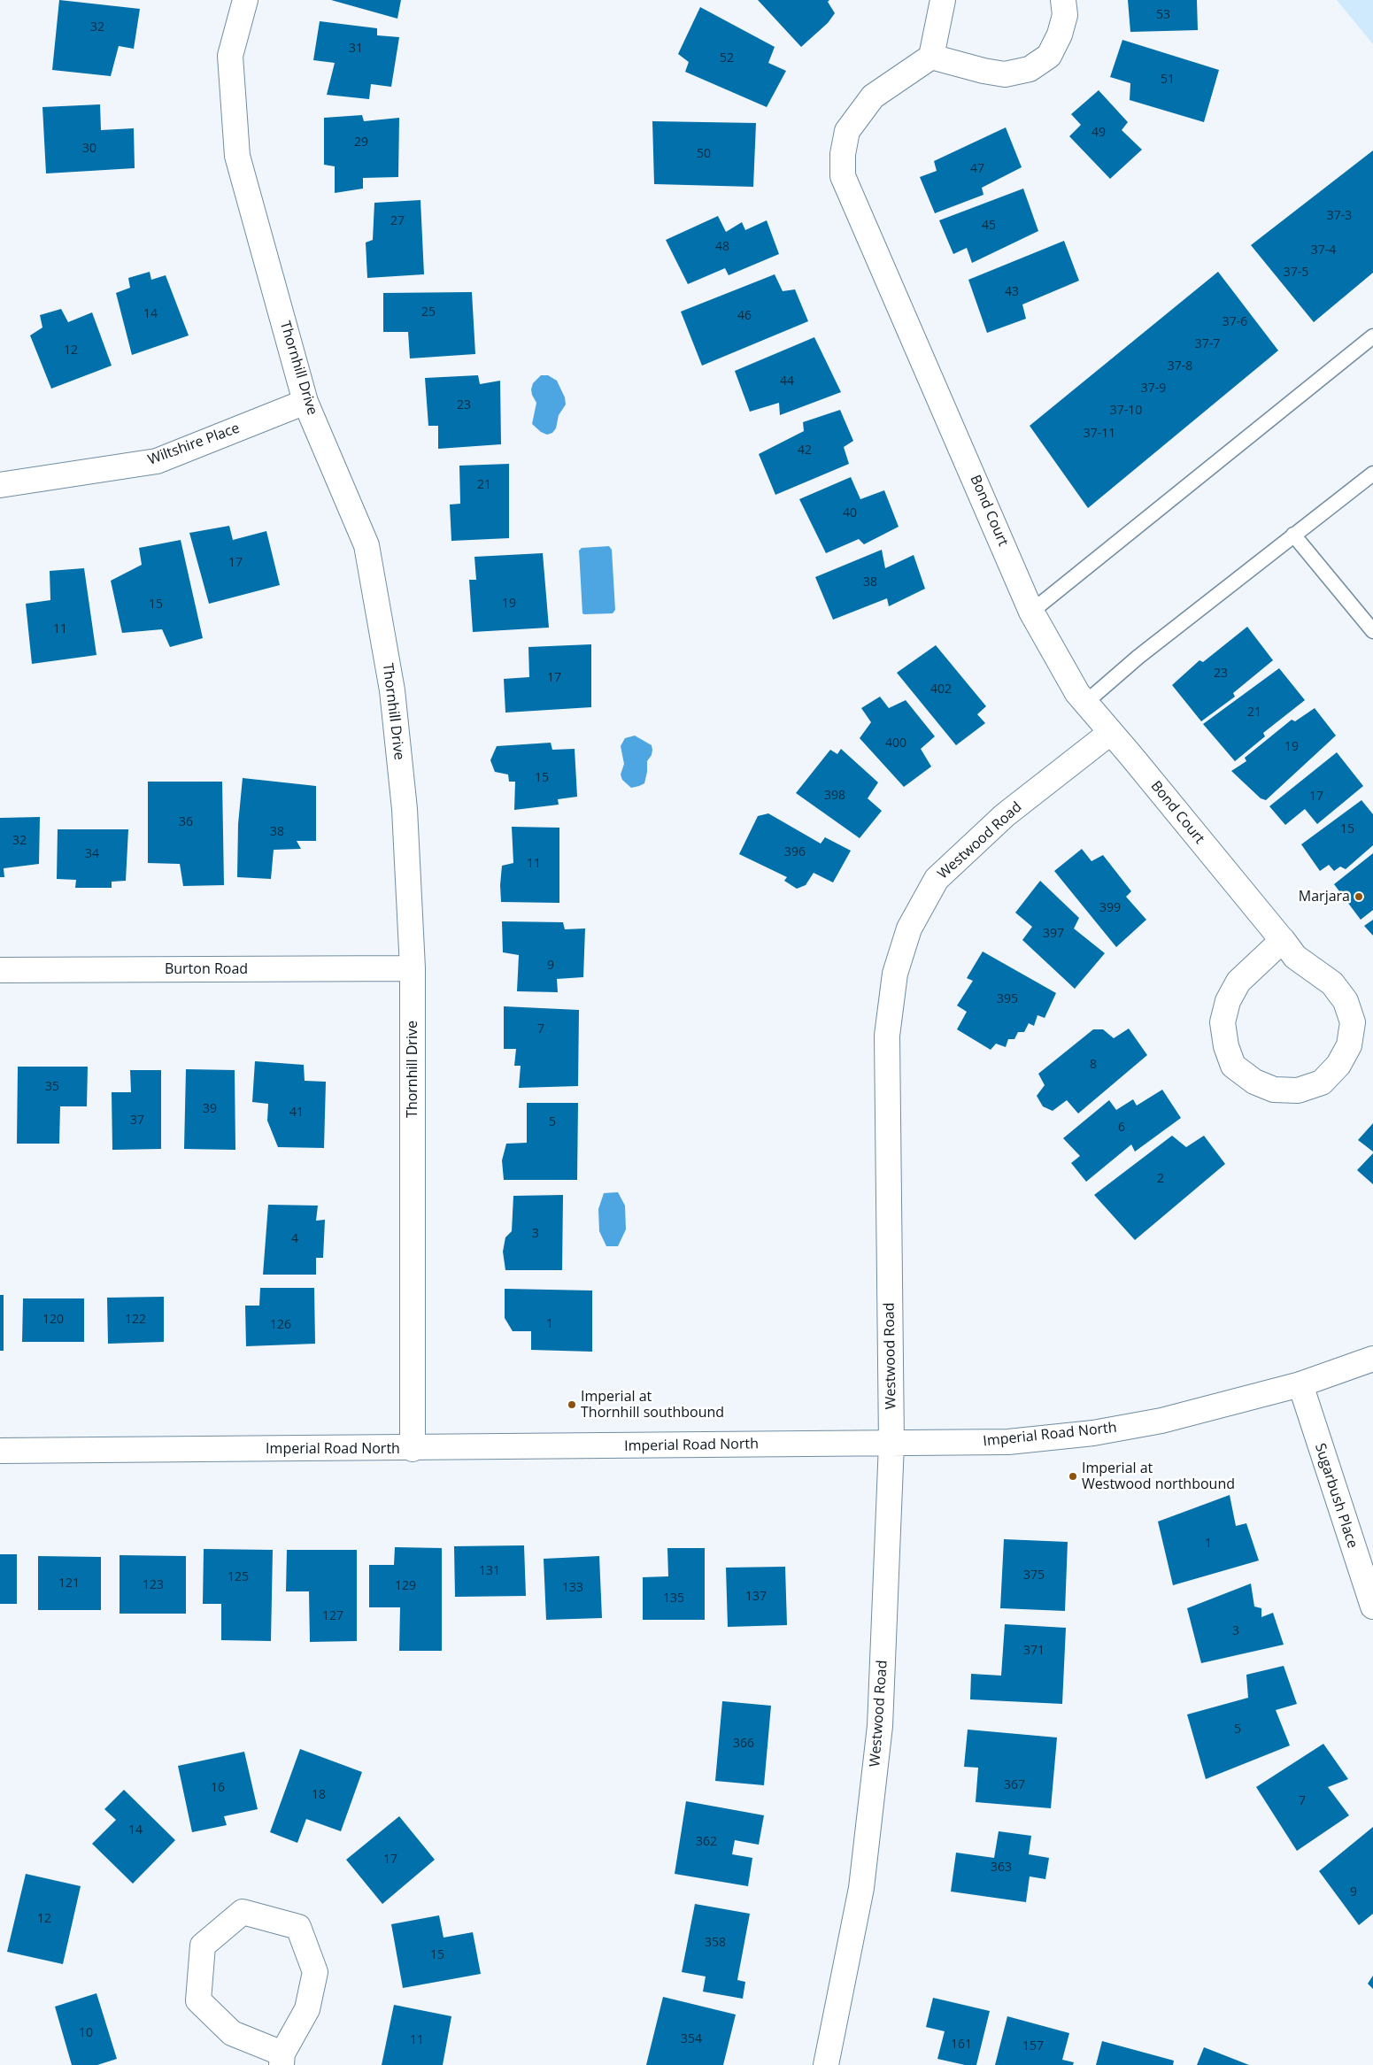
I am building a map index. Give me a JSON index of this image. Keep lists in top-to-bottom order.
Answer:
{
  "streets": {
    "street": [
      "Thornhill Drive",
      "Wiltshire Place",
      "Bond Court",
      "Westwood Road",
      "Burton Road",
      "Imperial Road North",
      "Sugarbush Place"
    ]
  },
  "crossings": [
    ["Thornhill Drive", "Wiltshire Place"],
    ["Thornhill Drive", "Burton Road"],
    ["Thornhill Drive", "Imperial Road North"],
    ["Bond Court", "Westwood Road"],
    ["Westwood Road", "Imperial Road North"],
    ["Imperial Road North", "Sugarbush Place"]
  ],
  "places": ["Marjara", "Imperial at Thornhill southbound", "Imperial at Westwood northbound"],
  "house_numbers": [
    "53",
    "32",
    "31",
    "52",
    "51",
    "49",
    "29",
    "30",
    "50",
    "47",
    "37-3",
    "27",
    "45",
    "48",
    "37-4",
    "37-5",
    "43",
    "25",
    "14",
    "46",
    "37-6",
    "37-7",
    "12",
    "37-8",
    "44",
    "37-9",
    "23",
    "37-10",
    "37-11",
    "42",
    "21",
    "40",
    "17",
    "38",
    "19",
    "15",
    "11",
    "23",
    "17",
    "402",
    "21",
    "400",
    "19",
    "15",
    "398",
    "17",
    "36",
    "15",
    "38",
    "32",
    "396",
    "34",
    "11",
    "399",
    "397",
    "9",
    "395",
    "7",
    "8",
    "35",
    "39",
    "41",
    "37",
    "5",
    "6",
    "2",
    "3",
    "4",
    "120",
    "122",
    "1",
    "126",
    "1",
    "131",
    "375",
    "125",
    "121",
    "123",
    "129",
    "133",
    "137",
    "135",
    "127",
    "3",
    "371",
    "5",
    "366",
    "367",
    "16",
    "18",
    "7",
    "14",
    "362",
    "17",
    "363",
    "9",
    "12",
    "358",
    "15",
    "10",
    "354",
    "11",
    "161",
    "157"
  ]
}
